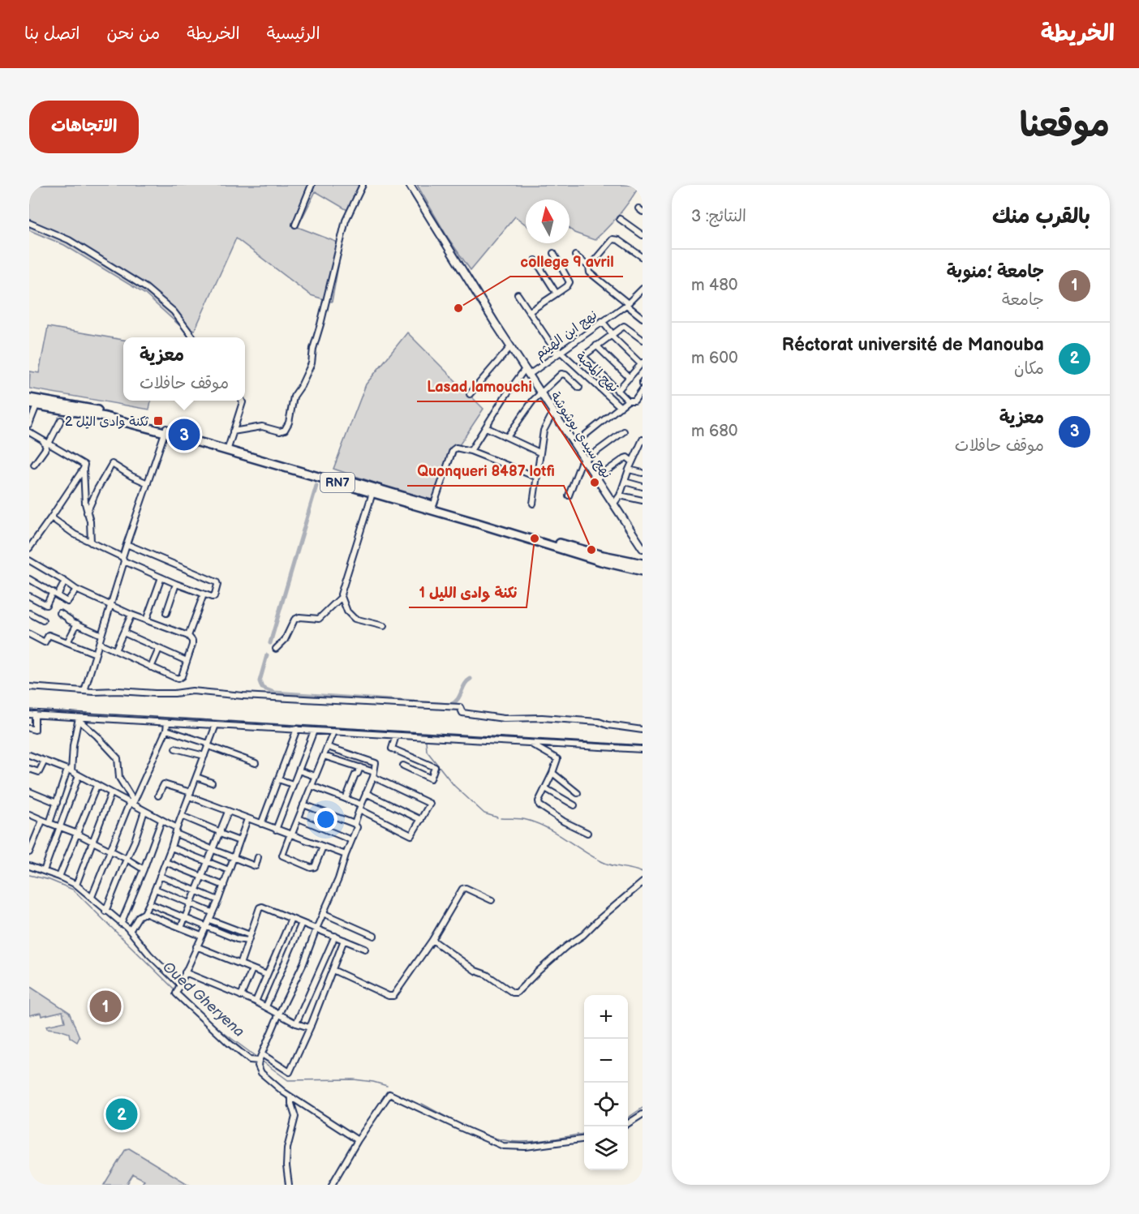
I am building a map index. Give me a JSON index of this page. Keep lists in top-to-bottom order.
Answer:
{
  "streets": {
    "main road": ["RN7"],
    "street": ["نهج ابن الهيثم", "نهج المحبة", "نهج سيدي بوشوشة"]
  },
  "crossings": [
    ["نهج ابن الهيثم", "نهج المحبة"],
    ["نهج ابن الهيثم", "نهج سيدي بوشوشة"]
  ],
  "water": ["Oued Gheryena"],
  "places": {
    "other": [
      "college 9 avril",
      "Lasad lamouchi",
      "نكنة وادى الليل 1",
      "Quonqueri 8487 lotfi"
    ],
    "transit": ["ثكنة وادى اليل 2"]
  },
  "north": "top",
  "page": {
    "header": "الخريطة",
    "nav": [
      "الرئيسية",
      "الخريطة",
      "من نحن",
      "اتصل بنا"
    ],
    "title": "موقعنا",
    "buttons": "الاتجاهات",
    "heading": ["بالقرب منك", "النتائج: 3"],
    "list": [
      {
        "mark": "1",
        "name": "جامعة ؛منوبة",
        "note": "جامعة",
        "value": "480 m"
      },
      {
        "mark": "2",
        "name": "Réctorat université de Manouba",
        "note": "مكان",
        "value": "600 m"
      },
      {
        "mark": "3",
        "name": "معزية",
        "note": "موقف حافلات",
        "value": "680 m"
      }
    ],
    "popup": ["معزية", "موقف حافلات"],
    "pins": ["3", "1", "2"],
    "map_buttons": ["+", "−"]
  }
}
